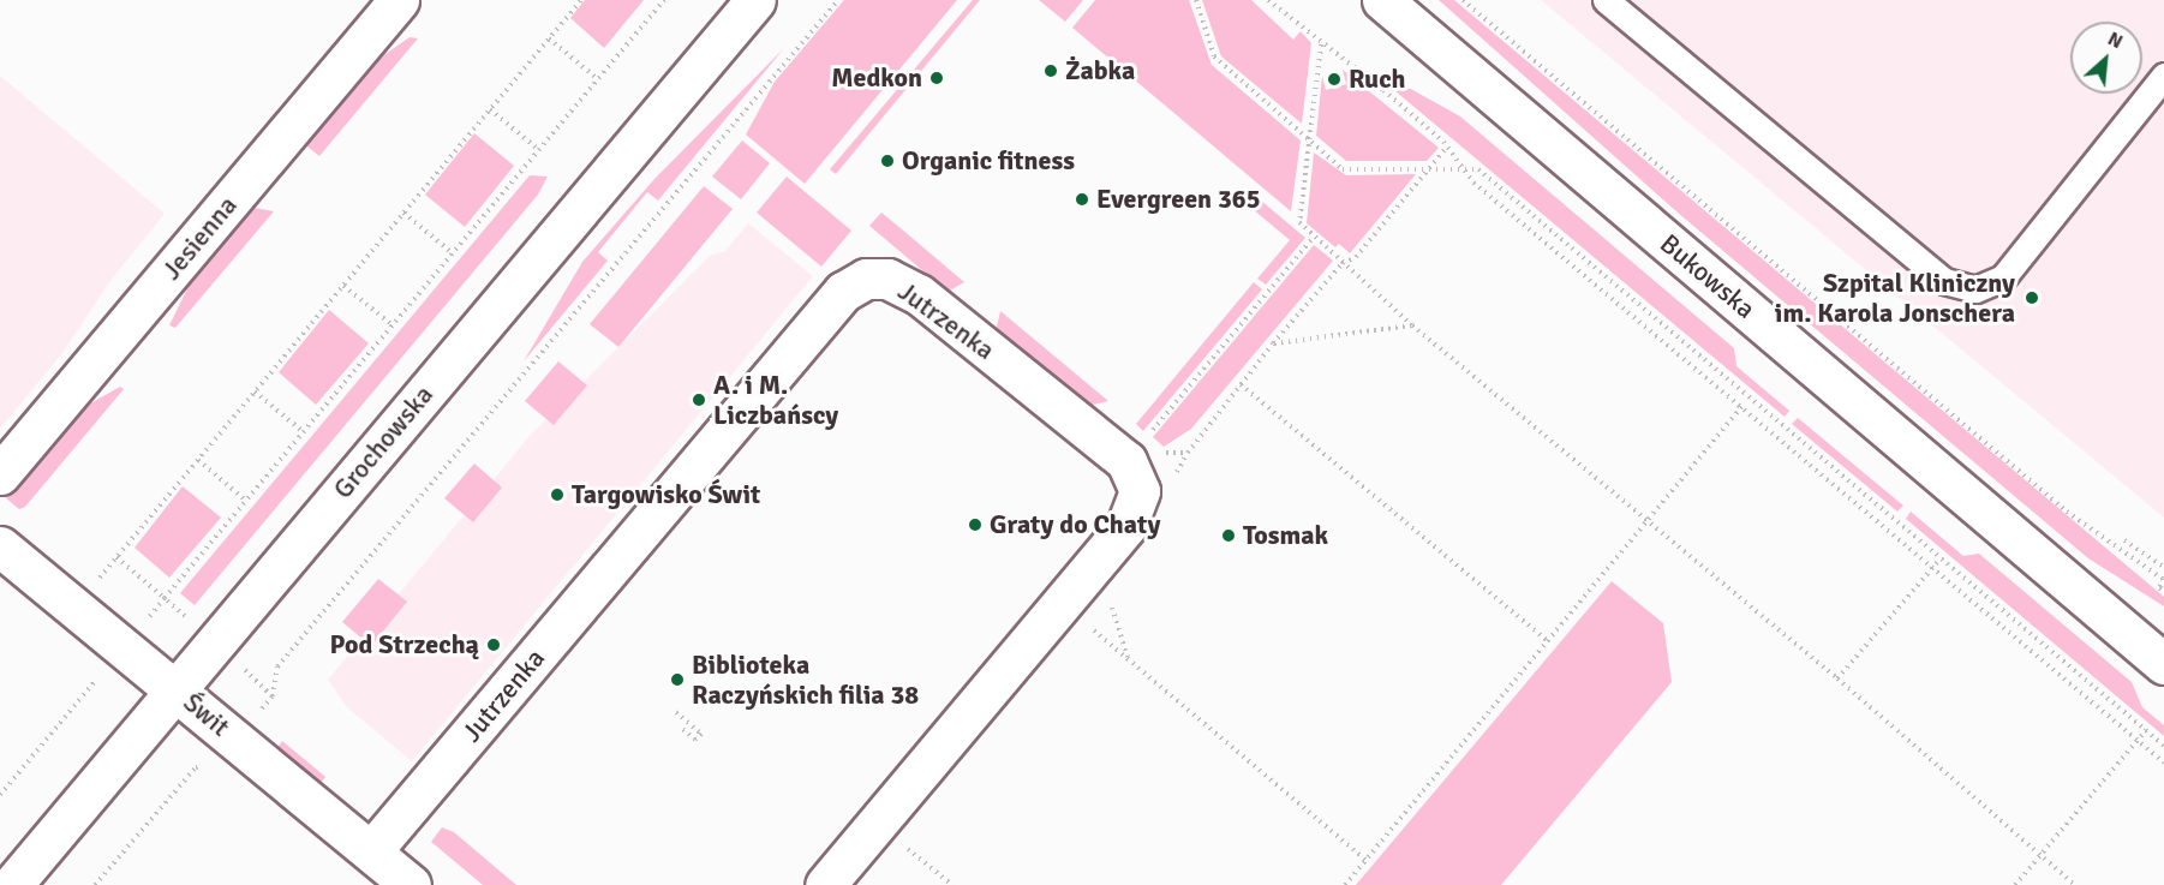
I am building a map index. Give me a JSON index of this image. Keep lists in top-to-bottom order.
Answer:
{
  "streets": {
    "street": [
      "Jesienna",
      "Bukowska",
      "Jutrzenka",
      "Grochowska",
      "Świt"
    ]
  },
  "crossings": [
    ["Jutrzenka", "Świt"],
    ["Grochowska", "Świt"]
  ],
  "places": [
    "Żabka",
    "Medkon",
    "Ruch",
    "Organic fitness",
    "Evergreen 365",
    "Szpital Kliniczny im. Karola Jonschera",
    "A. i M. Liczbańscy",
    "Targowisko Świt",
    "Graty do Chaty",
    "Tosmak",
    "Pod Strzechą",
    "Biblioteka Raczyńskich filia 38"
  ],
  "north": "top right"
}
